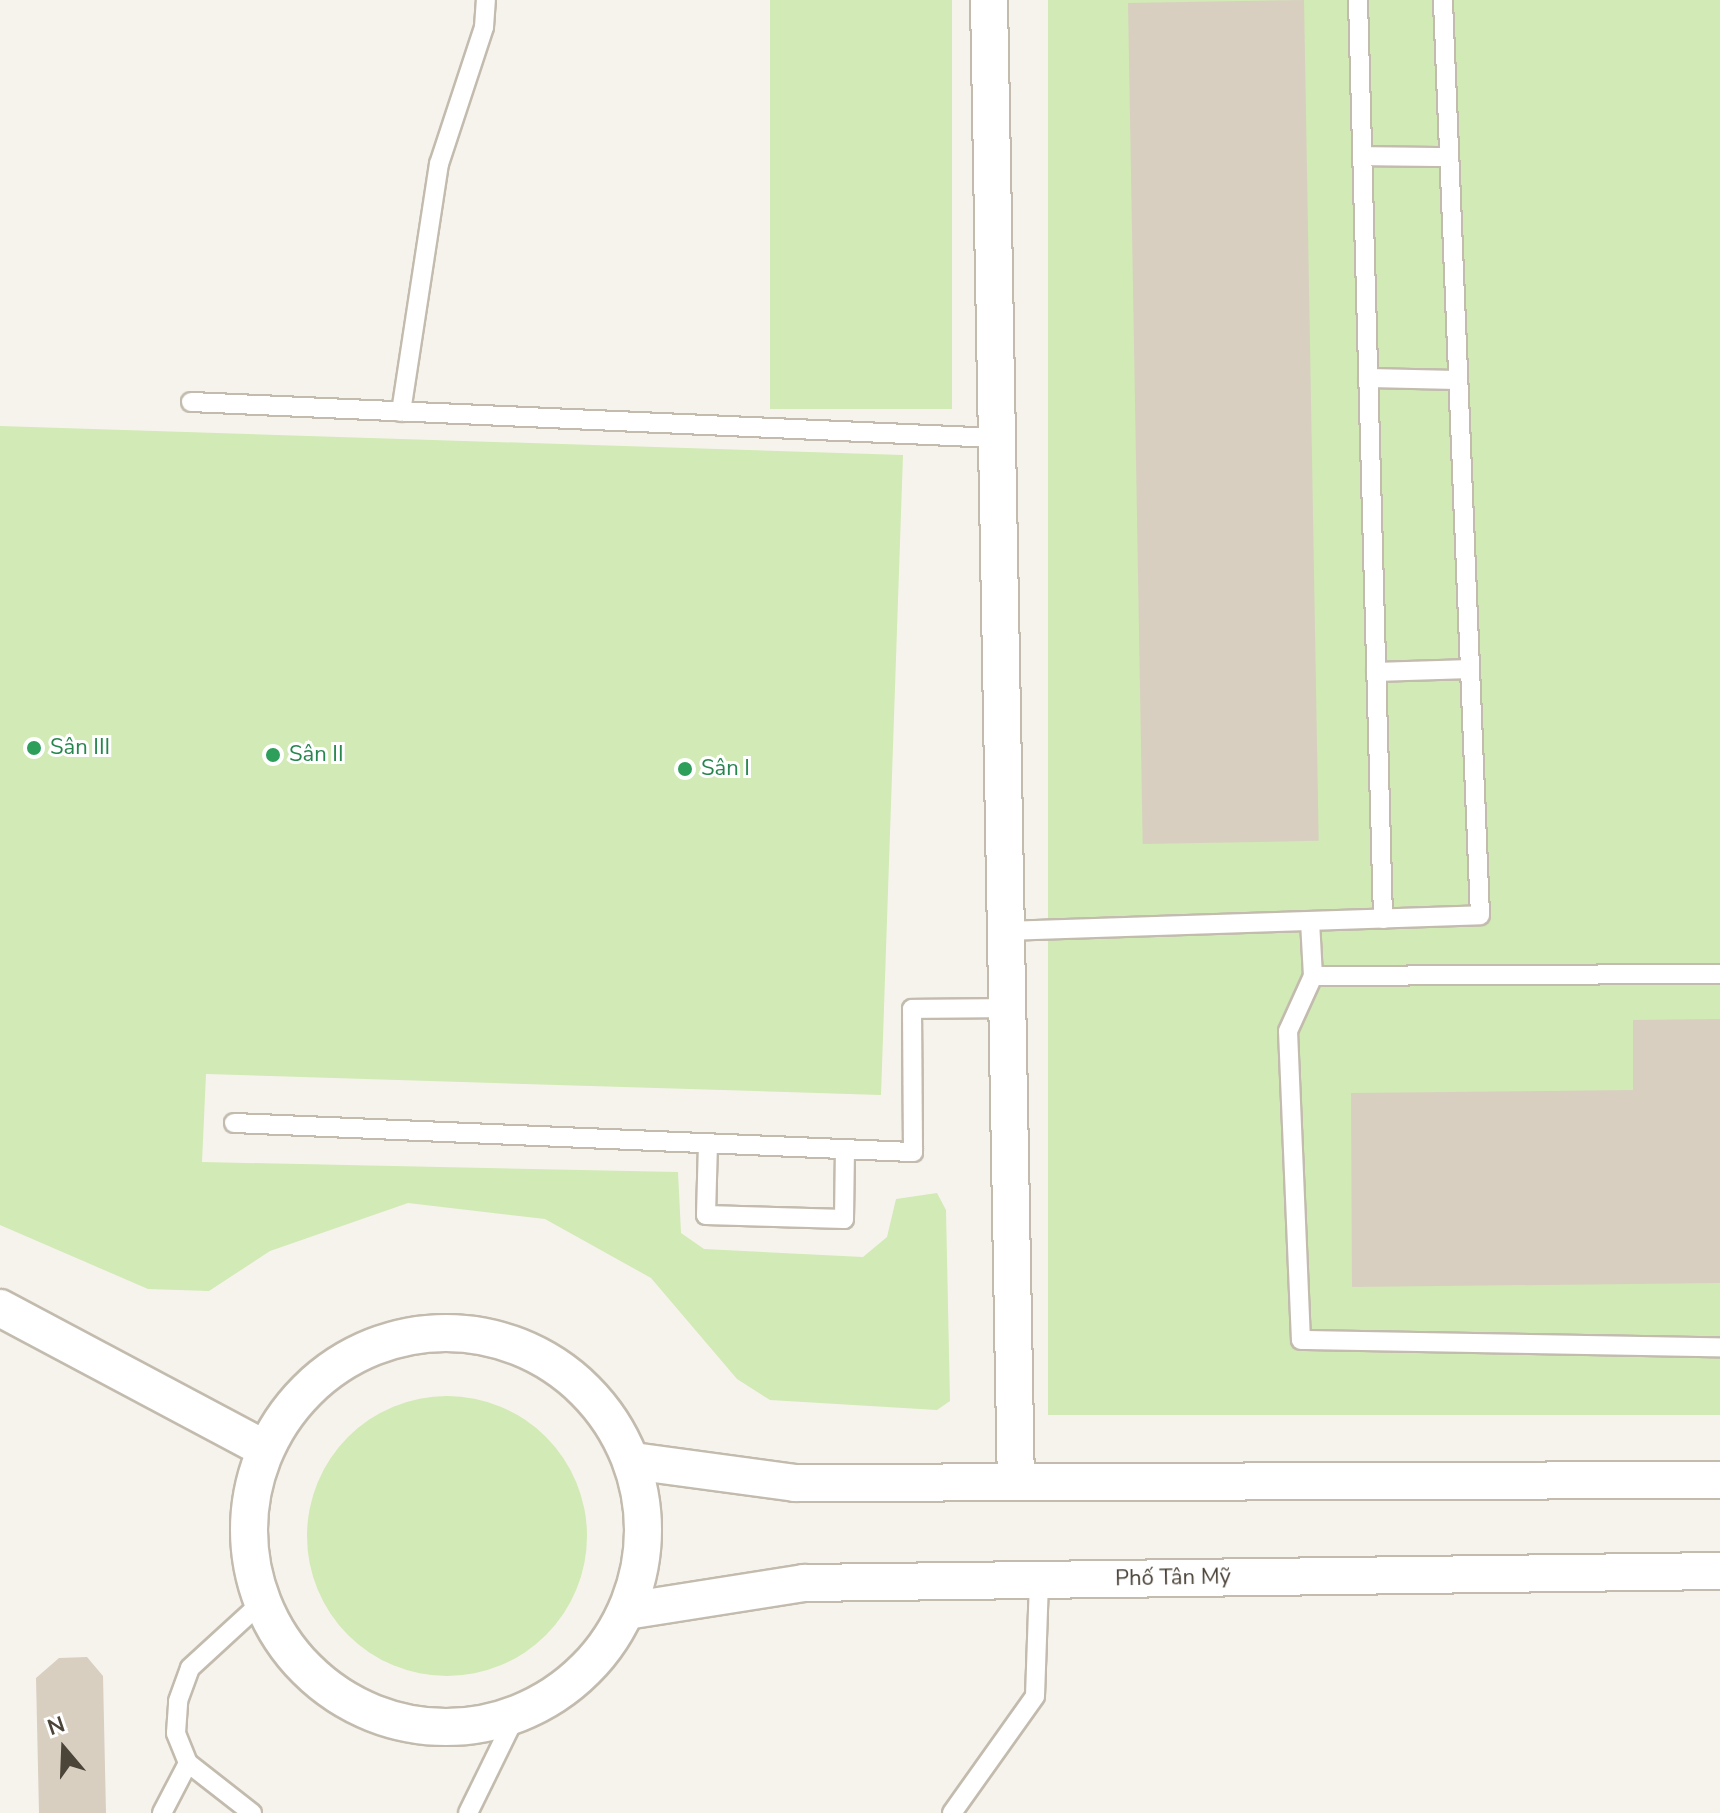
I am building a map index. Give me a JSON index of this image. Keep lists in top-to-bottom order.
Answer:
{
  "streets": {
    "street": ["Phố Tân Mỹ"]
  },
  "places": ["Sân III", "Sân II", "Sân I"],
  "north": "top"
}
